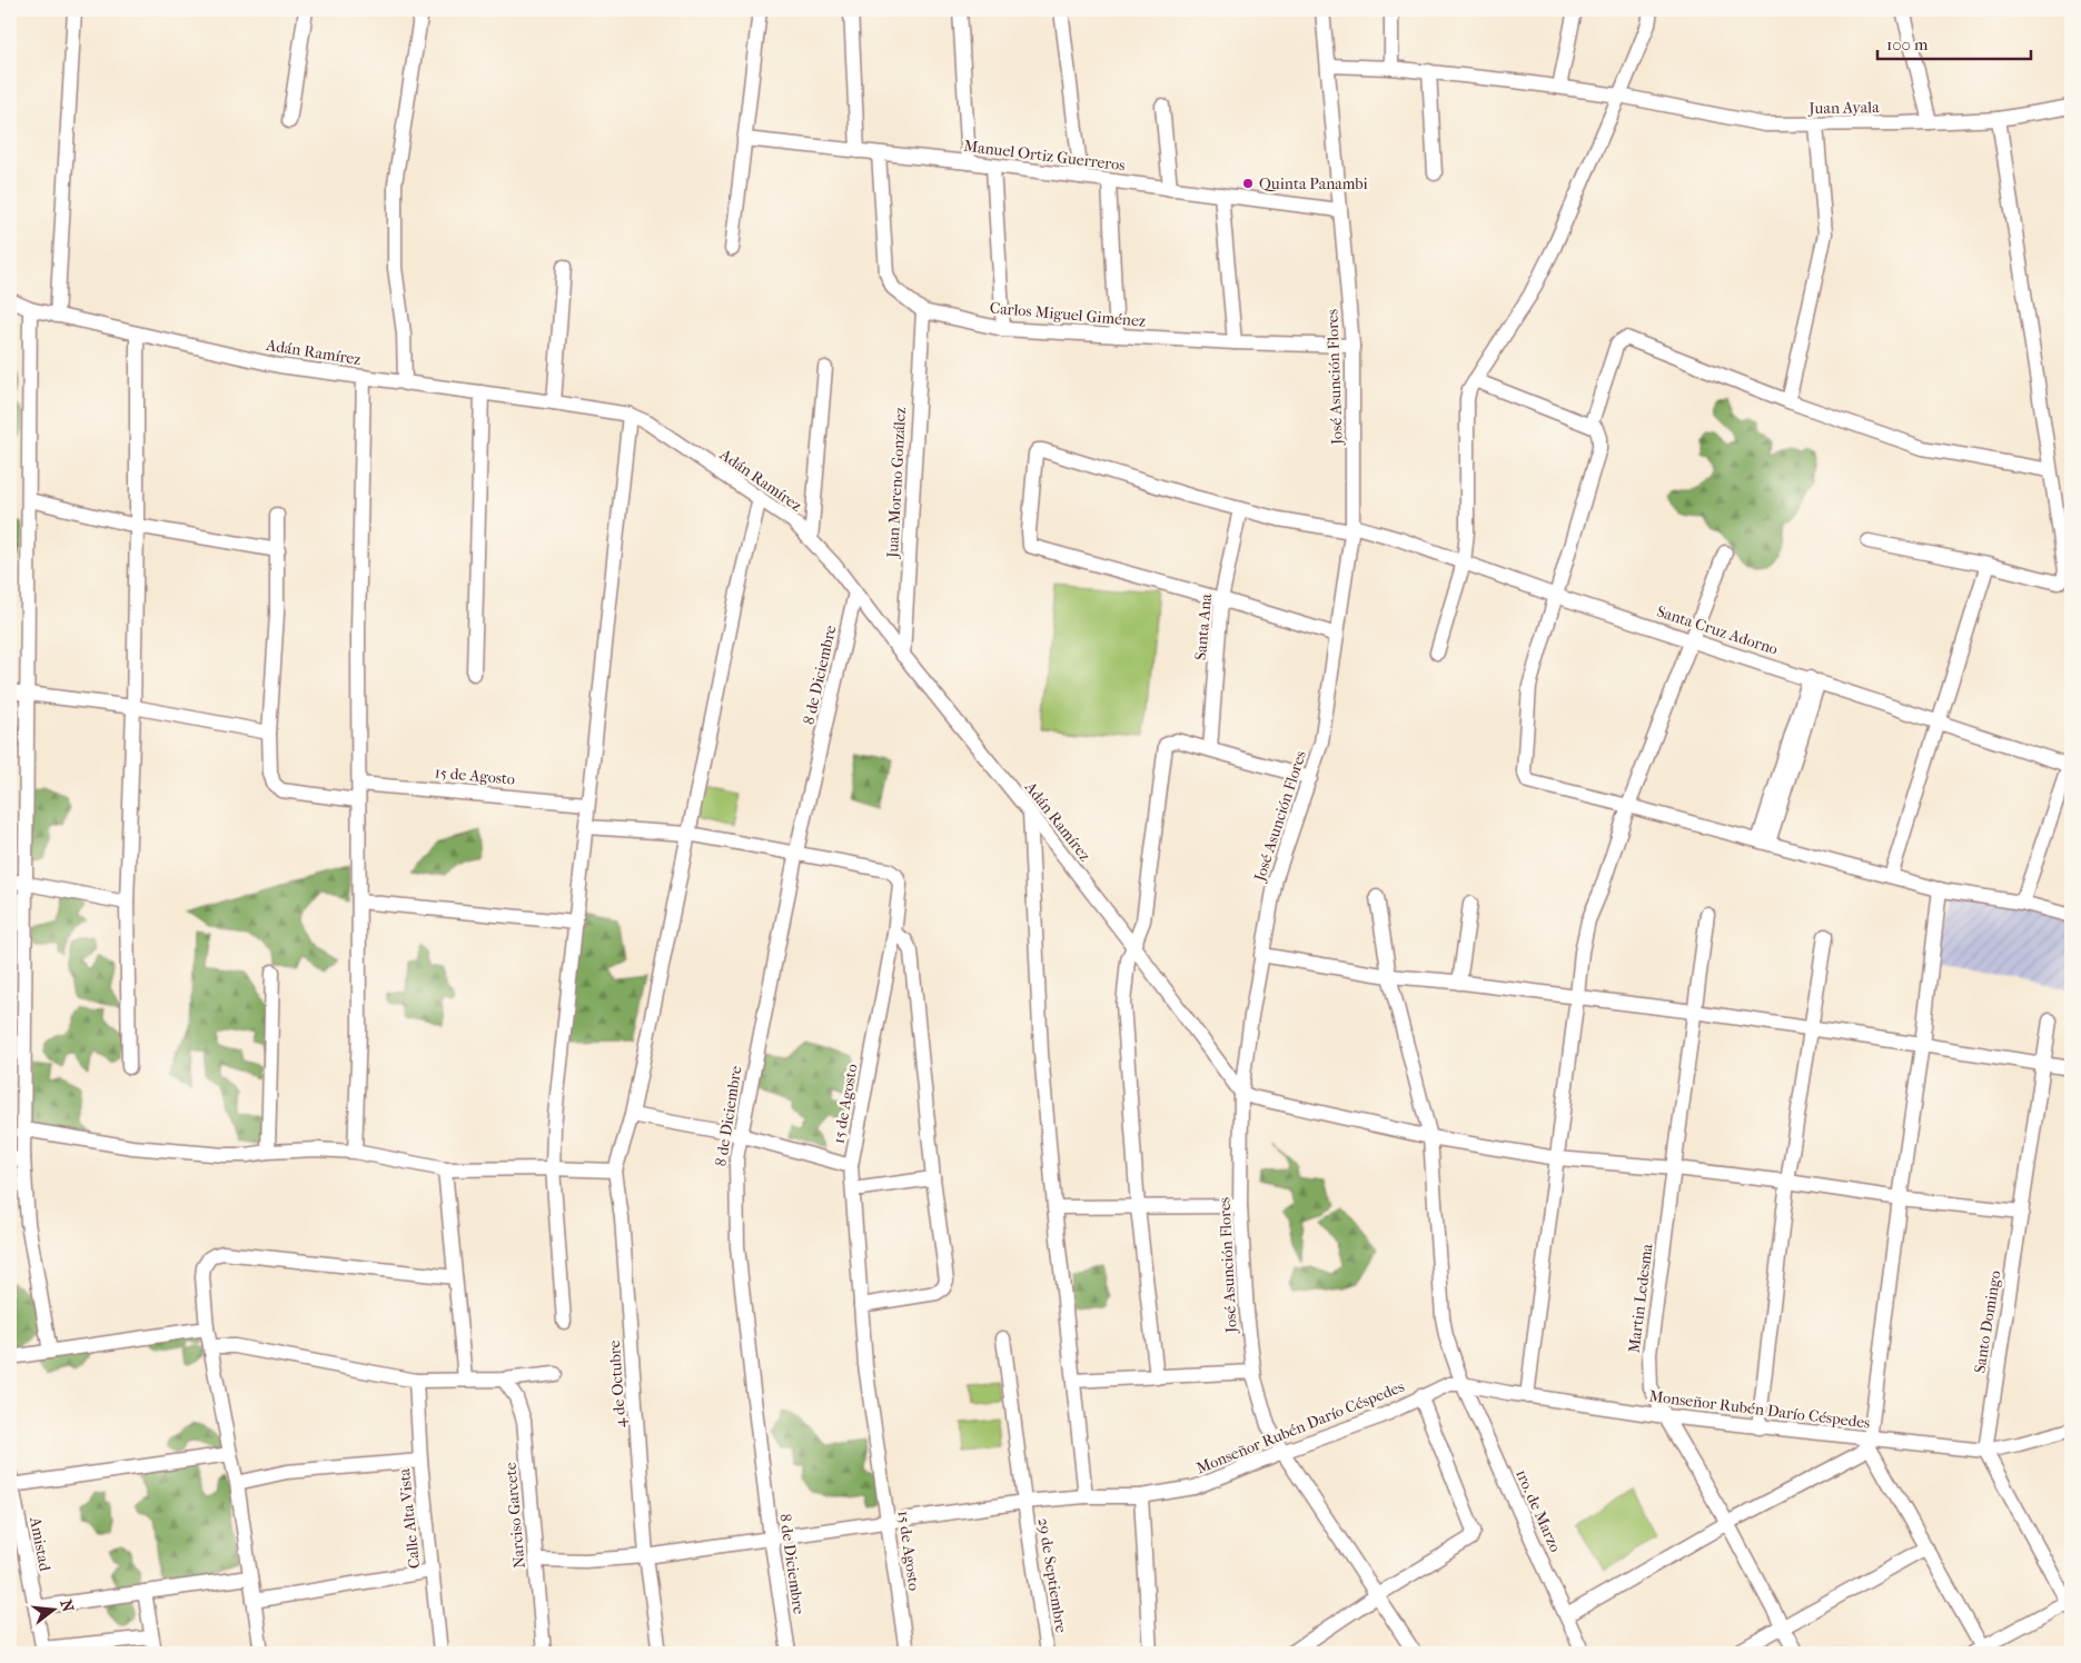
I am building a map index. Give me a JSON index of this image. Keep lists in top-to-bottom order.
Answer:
{
  "streets": {
    "street": [
      "Juan Ayala",
      "Manuel Ortiz Guerreros",
      "Carlos Miguel Giménez",
      "Adán Ramírez",
      "José Asunción Flores",
      "Juan Moreno González",
      "Santa Ana",
      "Santa Cruz Adorno",
      "8 de Diciembre",
      "15 de Agosto",
      "Martin Ledesma",
      "Santo Domingo",
      "4 de Octubre",
      "Monseñor Rubén Darío Céspedes",
      "1ro. de Marzo",
      "Narciso Garcete",
      "Calle Alta Vista",
      "Amistad",
      "29 de Septiembre"
    ]
  },
  "crossings": [
    ["Juan Ayala", "José Asunción Flores"],
    ["Manuel Ortiz Guerreros", "Carlos Miguel Giménez"],
    ["Manuel Ortiz Guerreros", "José Asunción Flores"],
    ["Carlos Miguel Giménez", "José Asunción Flores"],
    ["Carlos Miguel Giménez", "Juan Moreno González"],
    ["Adán Ramírez", "José Asunción Flores"],
    ["Adán Ramírez", "Juan Moreno González"],
    ["Adán Ramírez", "8 de Diciembre"],
    ["Adán Ramírez", "4 de Octubre"],
    ["José Asunción Flores", "Santa Cruz Adorno"],
    ["José Asunción Flores", "Monseñor Rubén Darío Céspedes"],
    ["Santa Ana", "Santa Cruz Adorno"],
    ["8 de Diciembre", "15 de Agosto"],
    ["8 de Diciembre", "Monseñor Rubén Darío Céspedes"],
    ["15 de Agosto", "4 de Octubre"],
    ["15 de Agosto", "Monseñor Rubén Darío Céspedes"],
    ["Martin Ledesma", "Monseñor Rubén Darío Céspedes"],
    ["Santo Domingo", "Monseñor Rubén Darío Céspedes"],
    ["4 de Octubre", "Monseñor Rubén Darío Céspedes"],
    ["Monseñor Rubén Darío Céspedes", "1ro. de Marzo"],
    ["Monseñor Rubén Darío Céspedes", "Narciso Garcete"],
    ["Monseñor Rubén Darío Céspedes", "29 de Septiembre"]
  ],
  "places": ["Quinta Panambi"],
  "scale_bar": "100 m",
  "north": "right"
}
